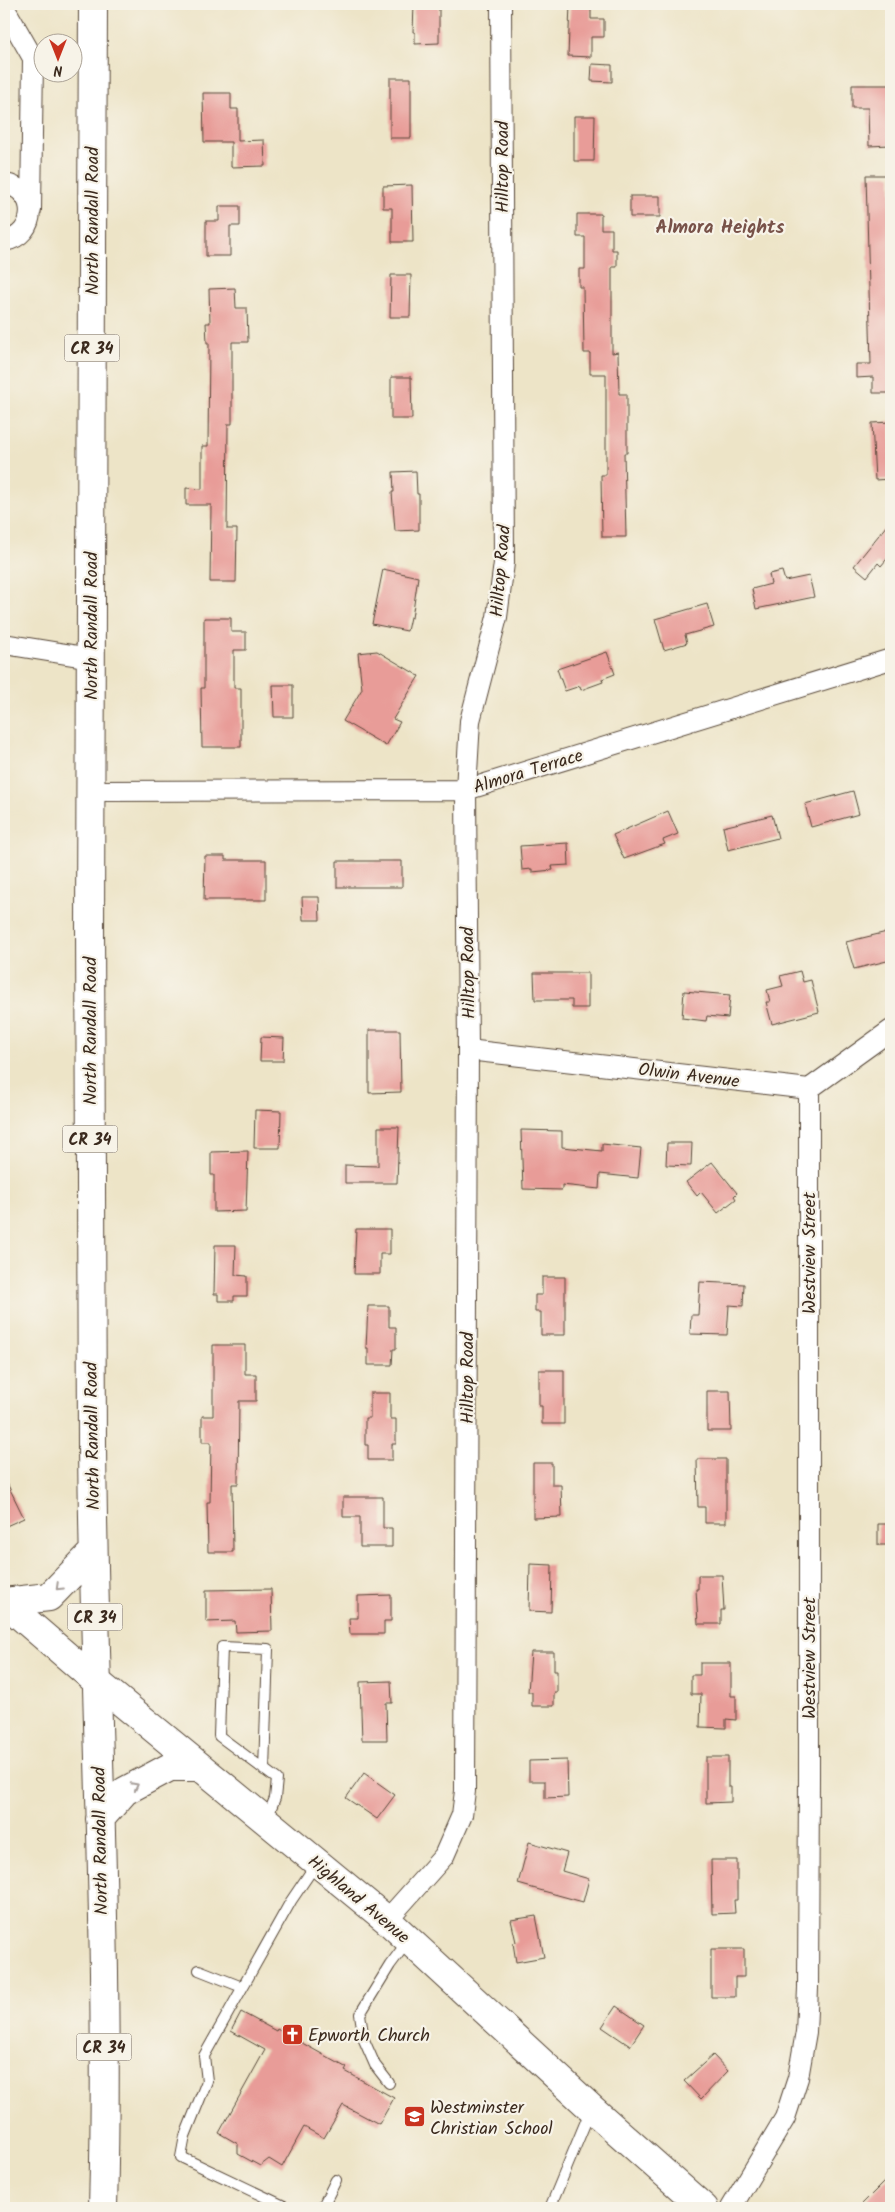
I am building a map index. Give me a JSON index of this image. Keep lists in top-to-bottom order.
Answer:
{
  "streets": {
    "main road": ["North Randall Road", "CR 34", "Highland Avenue"],
    "street": [
      "Hilltop Road",
      "Almora Terrace",
      "Olwin Avenue",
      "Westview Street"
    ]
  },
  "crossings": [
    ["Hilltop Road", "Almora Terrace"],
    ["Hilltop Road", "Olwin Avenue"],
    ["Hilltop Road", "Highland Avenue"],
    ["North Randall Road", "Almora Terrace"],
    ["North Randall Road", "Highland Avenue"],
    ["Olwin Avenue", "Westview Street"]
  ],
  "districts": ["Almora Heights"],
  "places": {
    "church": ["Epworth Church"],
    "school or university": ["Westminster Christian School"]
  },
  "north": "bottom"
}
